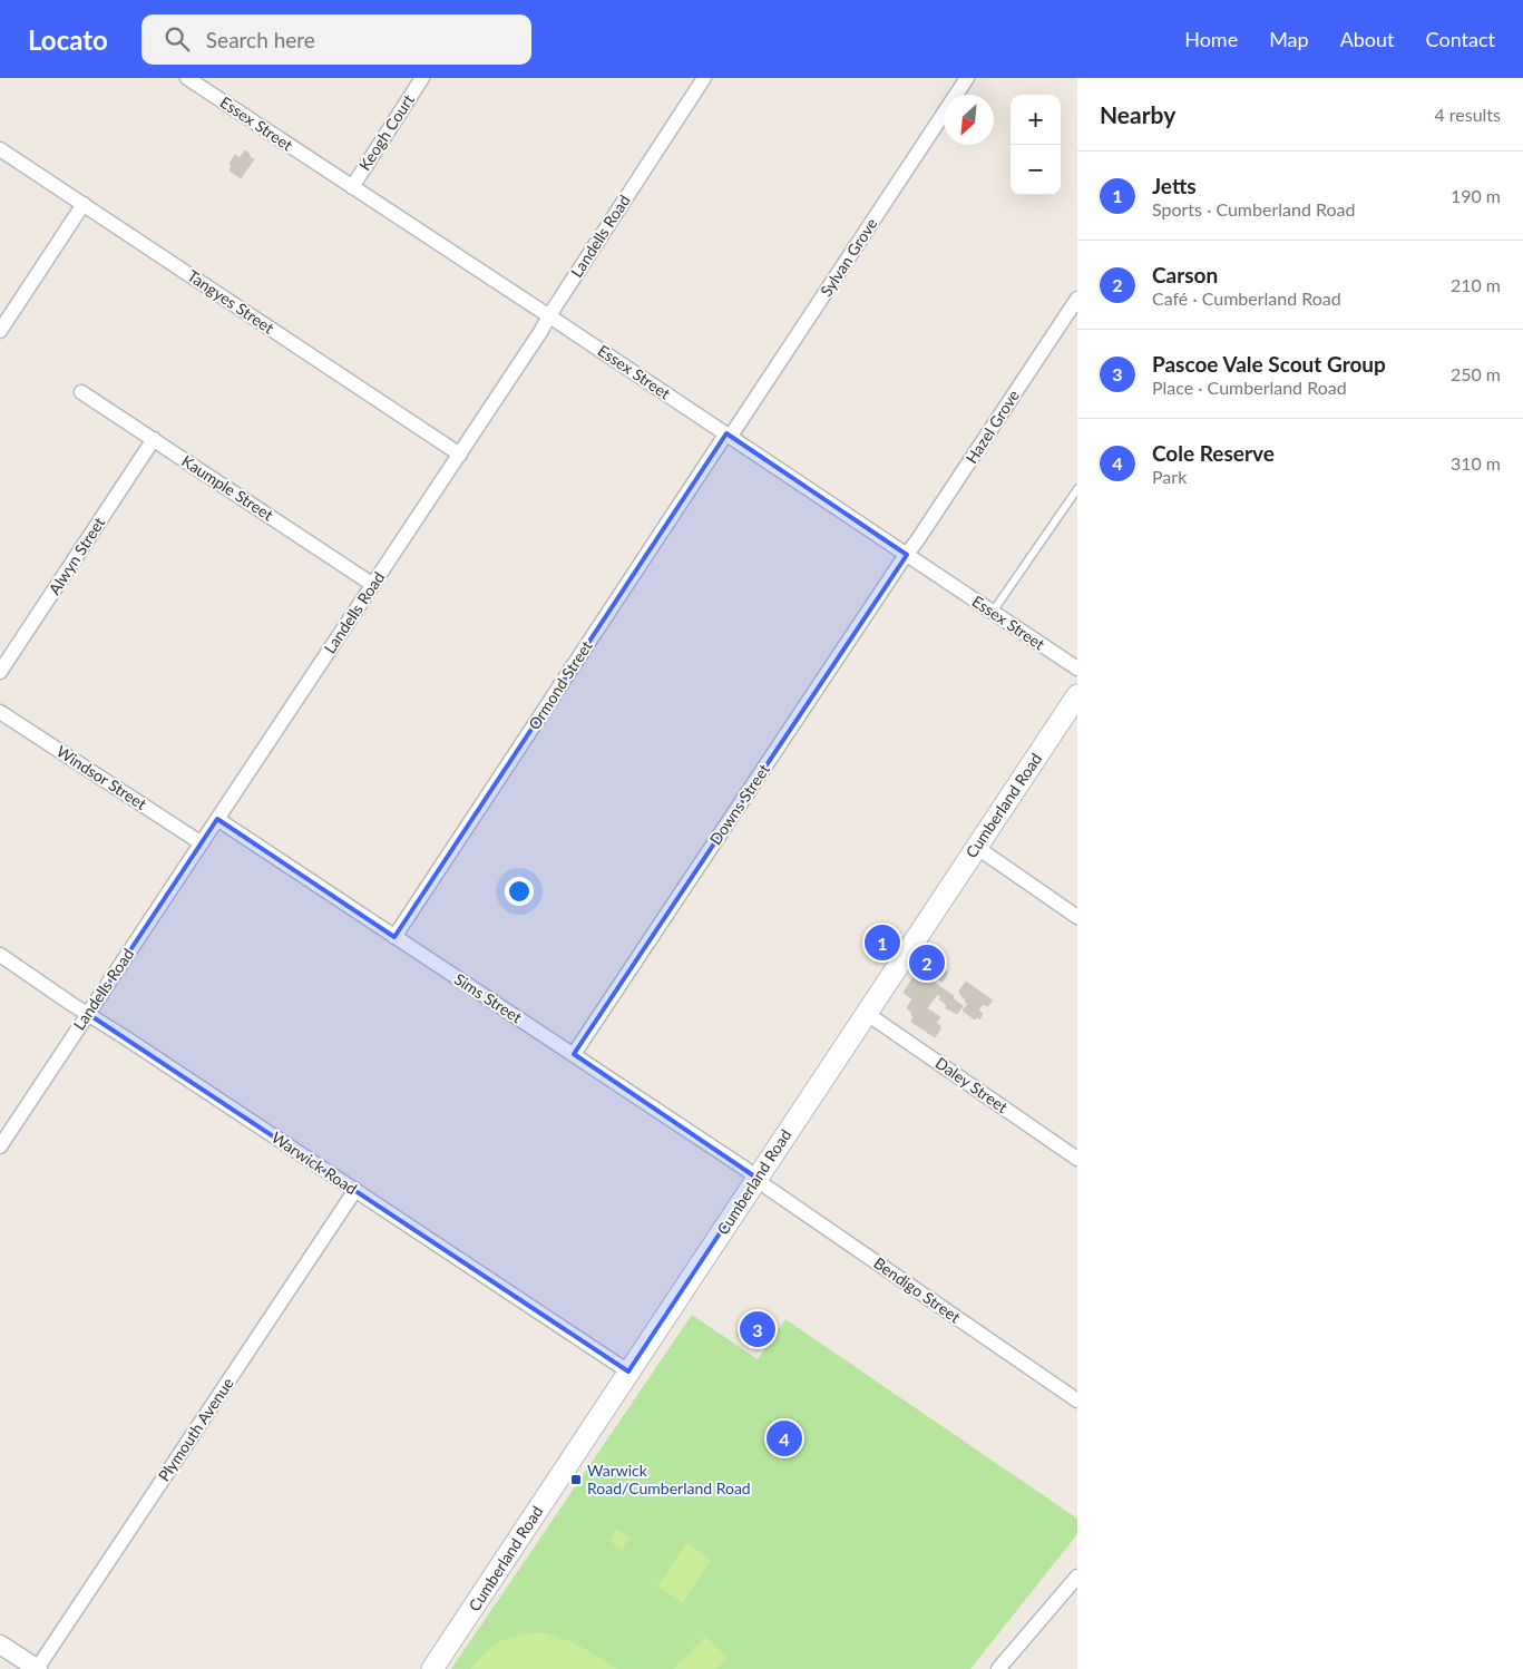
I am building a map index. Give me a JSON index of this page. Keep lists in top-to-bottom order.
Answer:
{
  "streets": {
    "main road": ["Cumberland Road"],
    "street": [
      "Essex Street",
      "Keogh Court",
      "Landells Road",
      "Sylvan Grove",
      "Tangyes Street",
      "Hazel Grove",
      "Kaumple Street",
      "Alwyn Street",
      "Ormond Street",
      "Windsor Street",
      "Downs Street",
      "Sims Street",
      "Daley Street",
      "Warwick Road",
      "Bendigo Street",
      "Plymouth Avenue"
    ]
  },
  "crossings": [
    ["Essex Street", "Keogh Court"],
    ["Essex Street", "Landells Road"],
    ["Essex Street", "Sylvan Grove"],
    ["Essex Street", "Hazel Grove"],
    ["Essex Street", "Ormond Street"],
    ["Essex Street", "Downs Street"],
    ["Landells Road", "Tangyes Street"],
    ["Landells Road", "Kaumple Street"],
    ["Landells Road", "Windsor Street"],
    ["Landells Road", "Sims Street"],
    ["Landells Road", "Warwick Road"],
    ["Sylvan Grove", "Ormond Street"],
    ["Hazel Grove", "Downs Street"],
    ["Kaumple Street", "Alwyn Street"],
    ["Ormond Street", "Sims Street"],
    ["Downs Street", "Sims Street"],
    ["Cumberland Road", "Sims Street"],
    ["Cumberland Road", "Daley Street"],
    ["Cumberland Road", "Warwick Road"],
    ["Cumberland Road", "Bendigo Street"],
    ["Sims Street", "Bendigo Street"],
    ["Warwick Road", "Plymouth Avenue"]
  ],
  "places": {
    "transit": ["Warwick Road/Cumberland Road"]
  },
  "north": "bottom left",
  "page": {
    "header": "Locato",
    "search": "Search here",
    "nav": [
      "Home",
      "Map",
      "About",
      "Contact"
    ],
    "heading": ["Nearby", "4 results"],
    "map_buttons": ["+", "−"],
    "list": [
      {
        "mark": "1",
        "name": "Jetts",
        "note": "Sports · Cumberland Road",
        "value": "190 m"
      },
      {
        "mark": "2",
        "name": "Carson",
        "note": "Café · Cumberland Road",
        "value": "210 m"
      },
      {
        "mark": "3",
        "name": "Pascoe Vale Scout Group",
        "note": "Place · Cumberland Road",
        "value": "250 m"
      },
      {
        "mark": "4",
        "name": "Cole Reserve",
        "note": "Park",
        "value": "310 m"
      }
    ],
    "pins": [
      "1",
      "2",
      "3",
      "4"
    ]
  }
}
